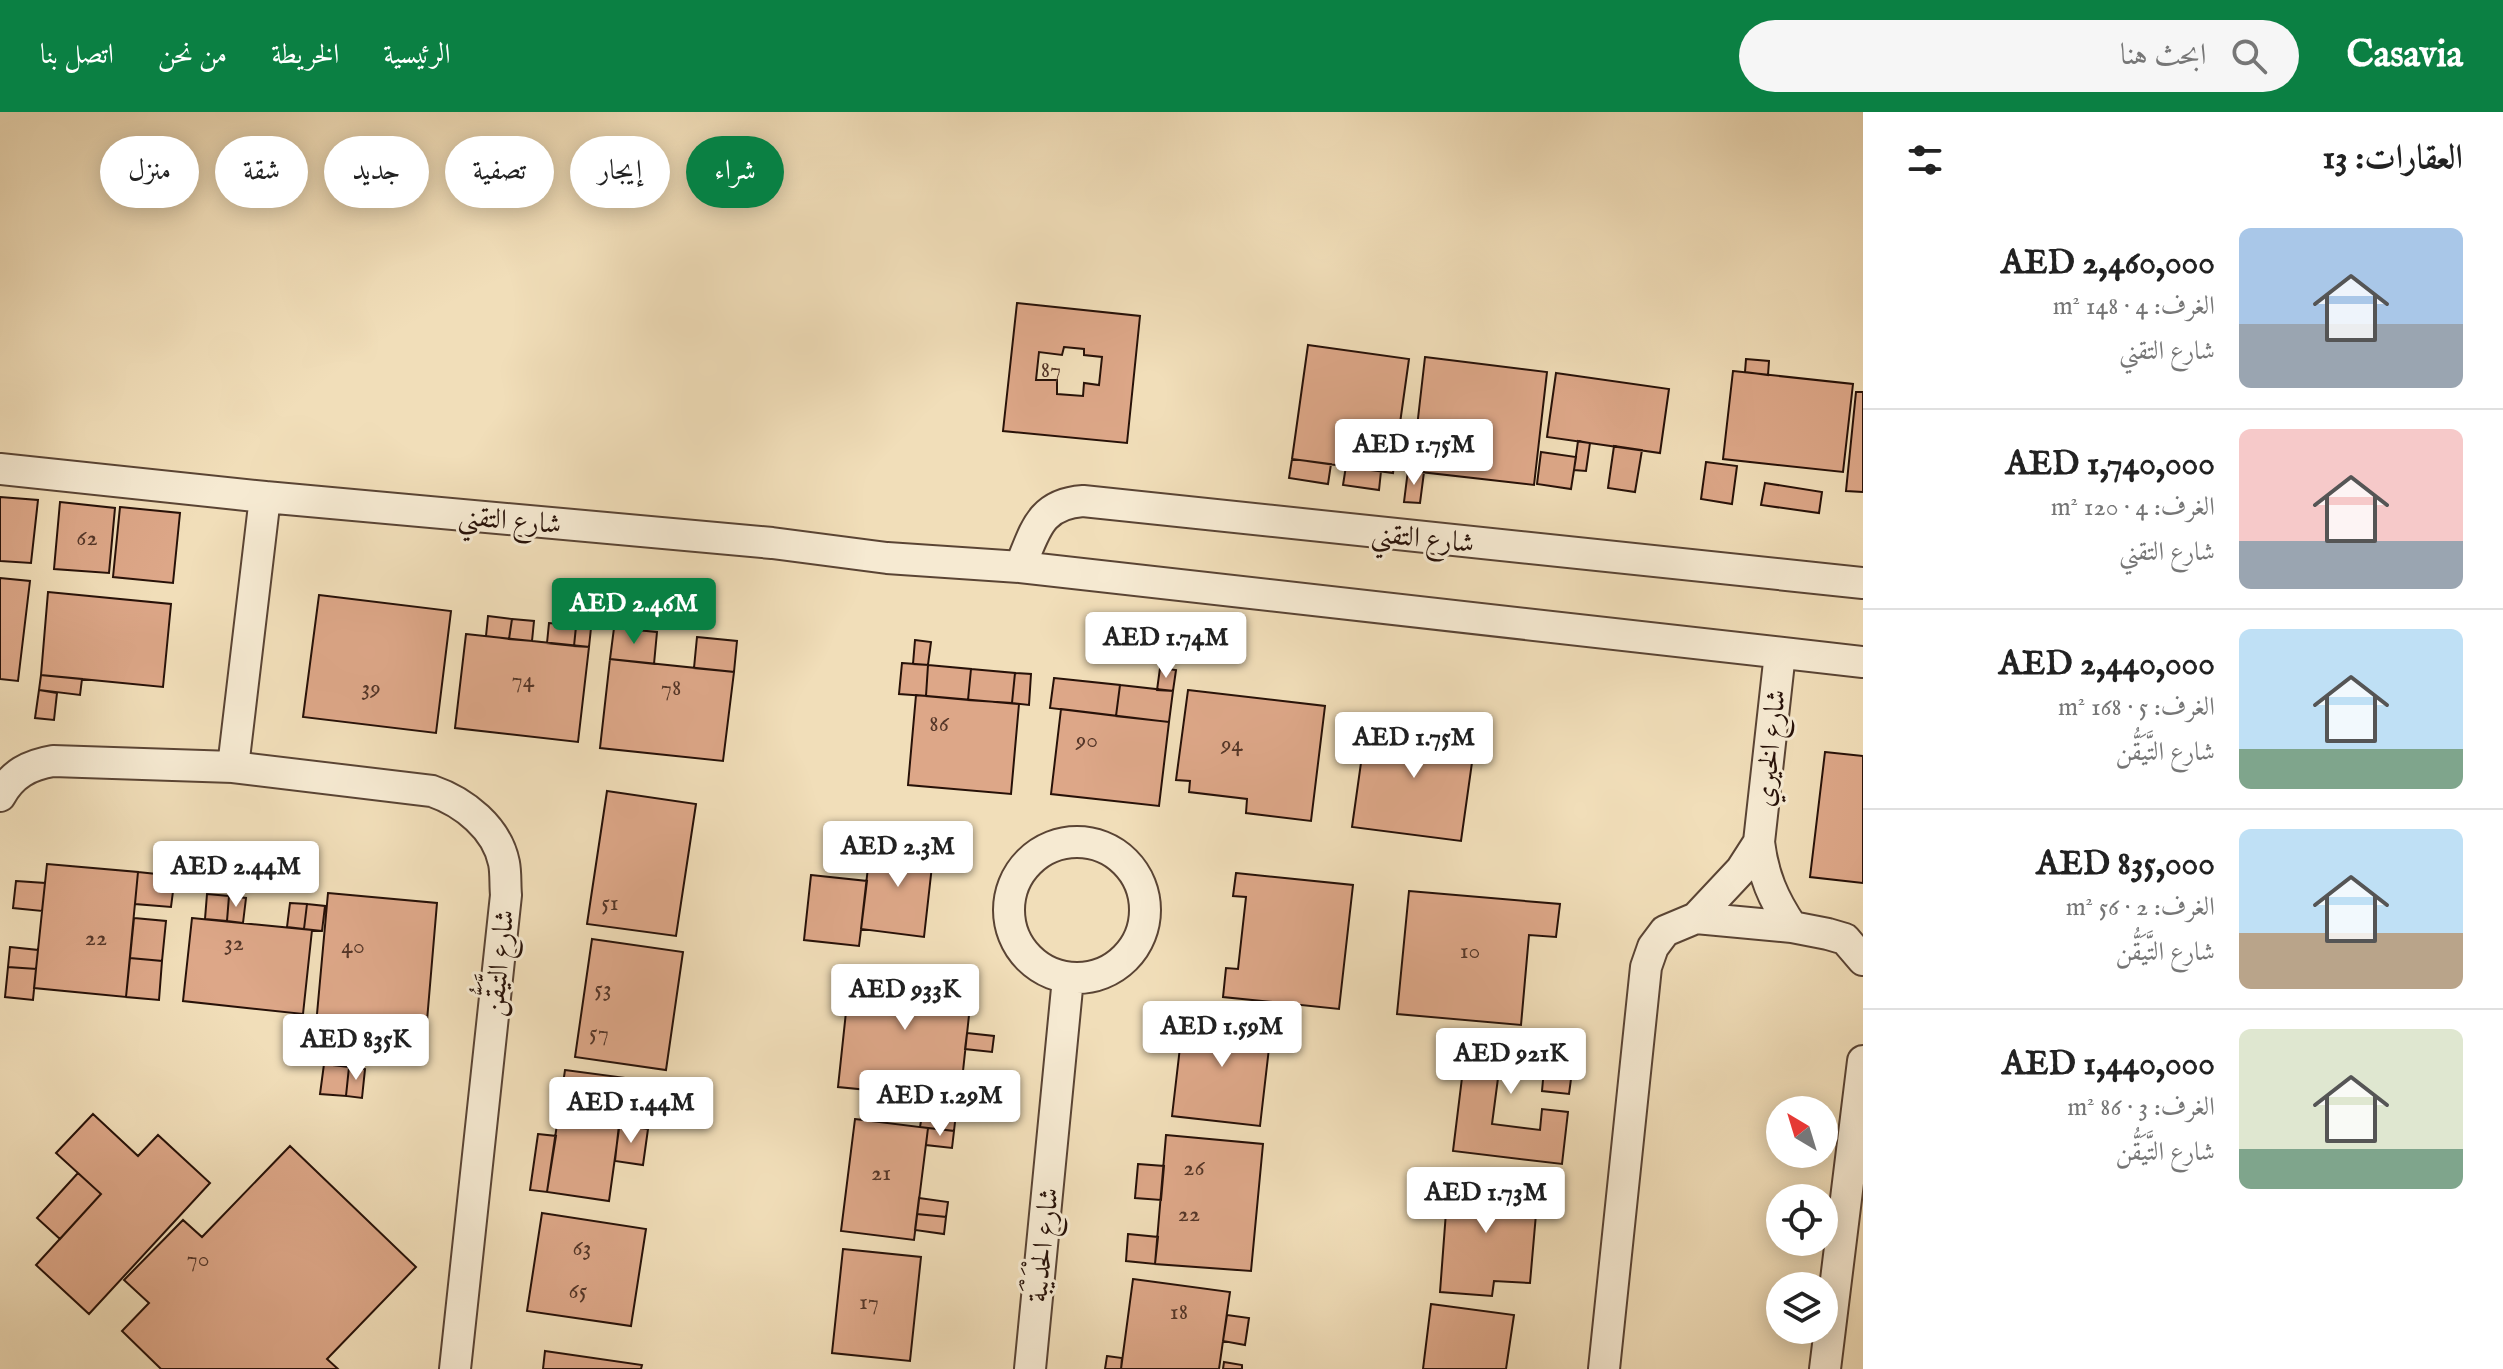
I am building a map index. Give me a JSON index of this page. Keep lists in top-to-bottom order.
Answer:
{
  "streets": {
    "street": [
      "شارع التقني",
      "شارع الخيري",
      "شارع التَّيَقُّن",
      "شارع الحْدَيْبَة"
    ]
  },
  "crossings": [
    ["شارع التقني", "شارع الخيري"]
  ],
  "house_numbers": [
    "87",
    "62",
    "74",
    "39",
    "78",
    "86",
    "90",
    "94",
    "51",
    "22",
    "32",
    "40",
    "10",
    "53",
    "57",
    "26",
    "21",
    "22",
    "63",
    "70",
    "65",
    "17",
    "18"
  ],
  "north": "top left",
  "page": {
    "header": "Casavia",
    "search": "ابحث هنا",
    "nav": [
      "الرئيسية",
      "الخريطة",
      "من نحن",
      "اتصل بنا"
    ],
    "heading": "العقارات: 13",
    "chip": [
      "شراء",
      "إيجار",
      "تصفية",
      "جديد",
      "شقة",
      "منزل"
    ],
    "list": [
      {
        "name": "AED 2,460,000",
        "note": "الغرف: 4 · 148 m² · شارع التقني"
      },
      {
        "name": "AED 1,740,000",
        "note": "الغرف: 4 · 120 m² · شارع التقني"
      },
      {
        "name": "AED 2,440,000",
        "note": "الغرف: 5 · 168 m² · شارع التَّيَقُّن"
      },
      {
        "name": "AED 835,000",
        "note": "الغرف: 2 · 56 m² · شارع التَّيَقُّن"
      },
      {
        "name": "AED 1,440,000",
        "note": "الغرف: 3 · 86 m² · شارع التَّيَقُّن"
      }
    ],
    "price": [
      "AED 1.75M",
      "AED 2.46M",
      "AED 1.74M",
      "AED 1.75M",
      "AED 2.3M",
      "AED 2.44M",
      "AED 933K",
      "AED 1.59M",
      "AED 835K",
      "AED 921K",
      "AED 1.29M",
      "AED 1.44M",
      "AED 1.73M"
    ]
  }
}
